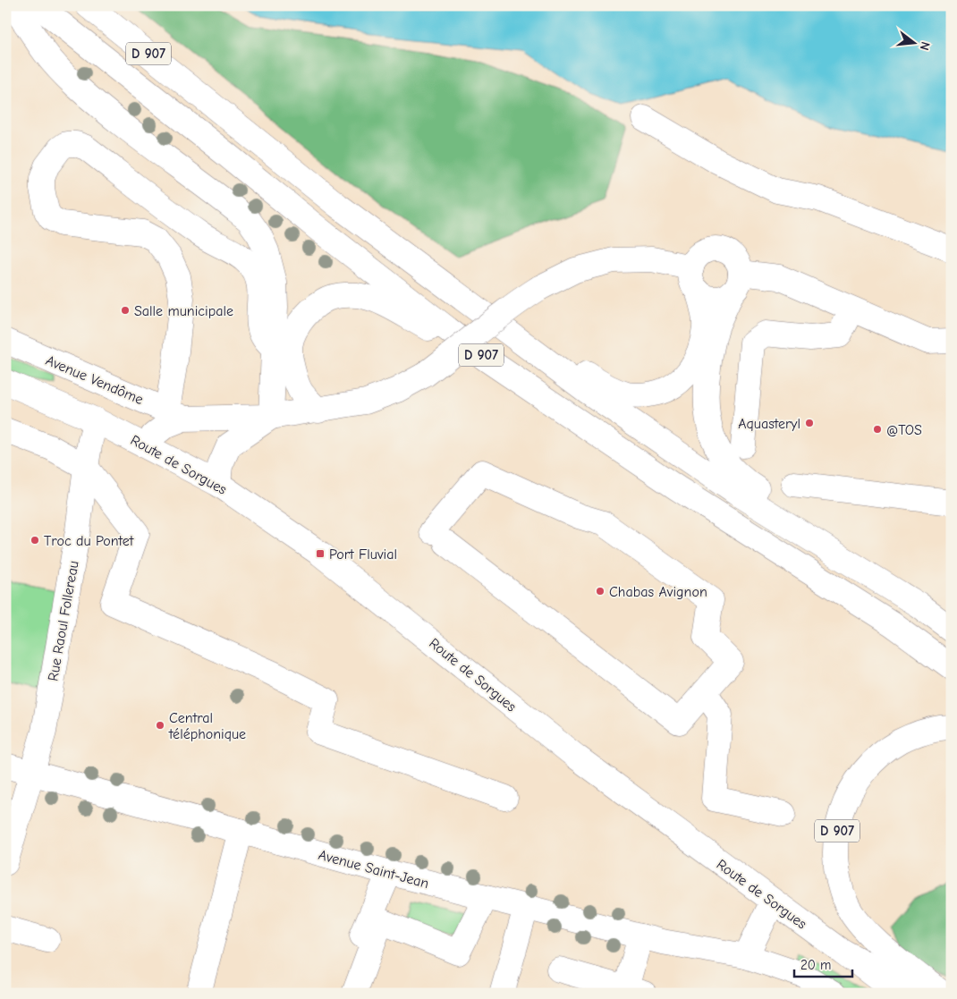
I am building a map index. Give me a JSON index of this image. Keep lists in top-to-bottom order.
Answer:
{
  "streets": {
    "main road": [
      "D 907",
      "Avenue Vendôme",
      "Route de Sorgues",
      "Rue Raoul Follereau",
      "Avenue Saint-Jean"
    ]
  },
  "crossings": [
    ["Route de Sorgues", "Rue Raoul Follereau"],
    ["Rue Raoul Follereau", "Avenue Saint-Jean"]
  ],
  "places": {
    "other": [
      "Salle municipale",
      "Aquasteryl",
      "@TOS",
      "Troc du Pontet",
      "Chabas Avignon",
      "Central téléphonique"
    ],
    "transit": ["Port Fluvial"]
  },
  "scale_bar": "20 m",
  "north": "right"
}
